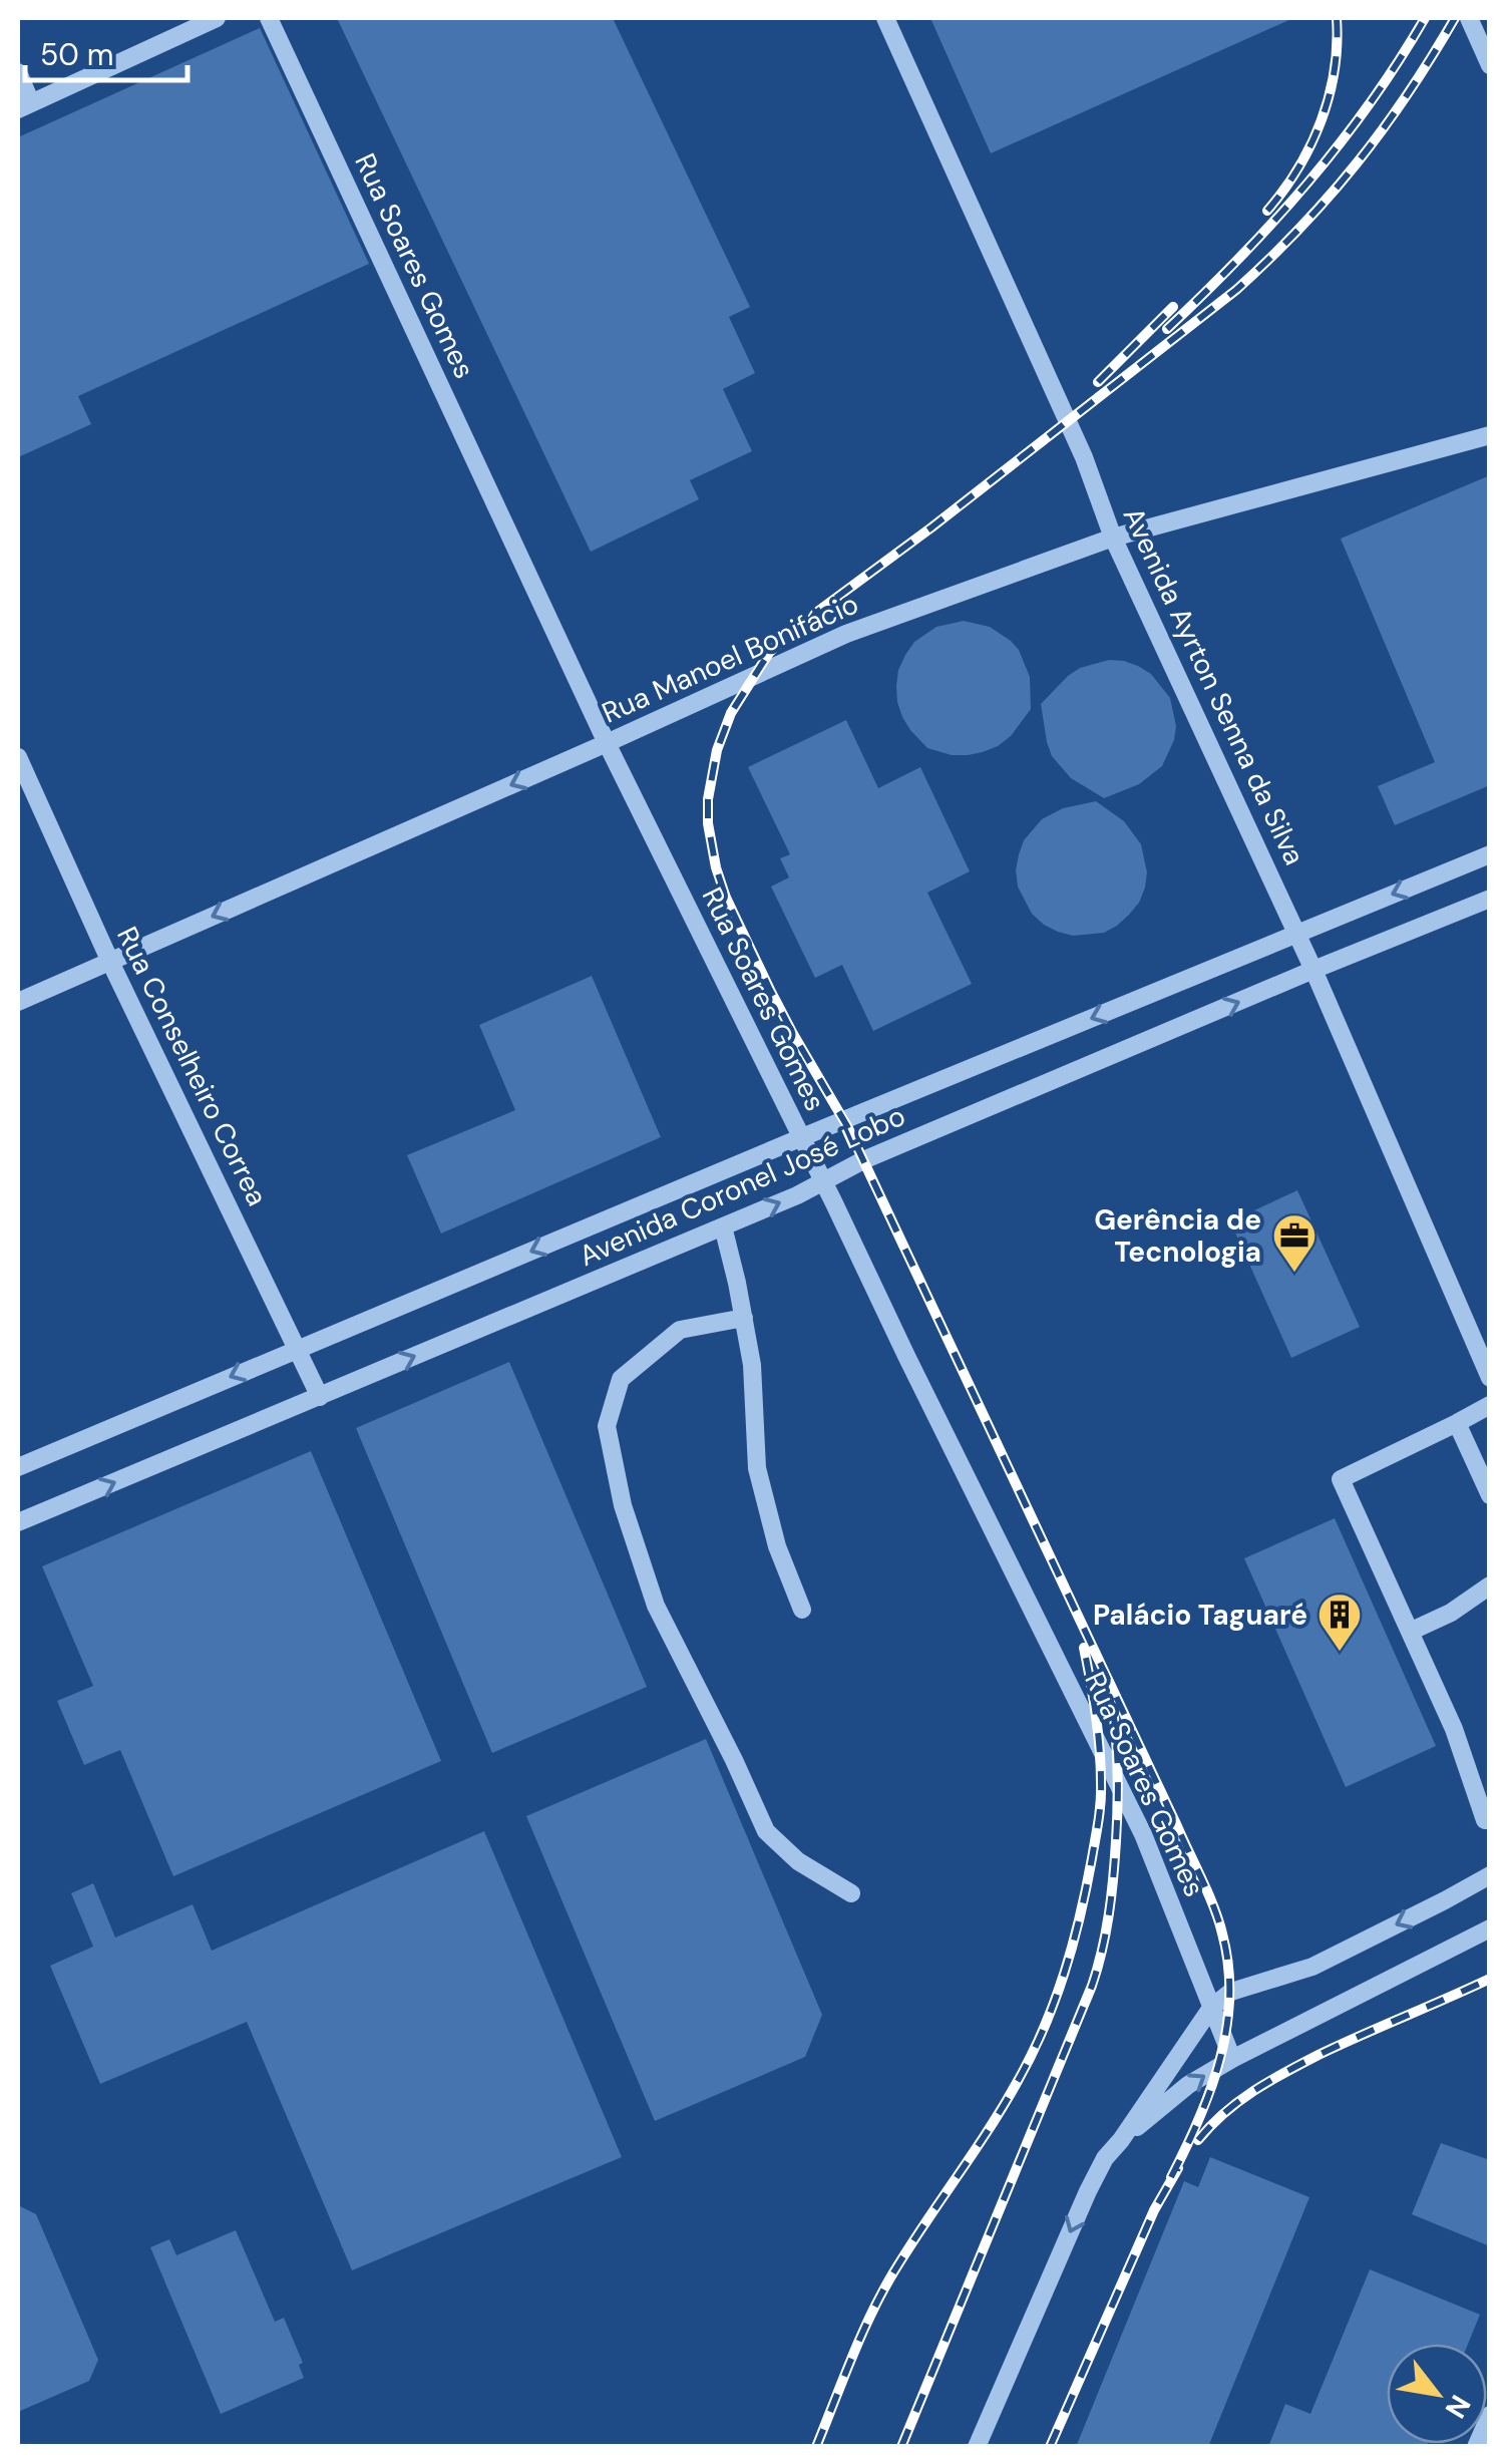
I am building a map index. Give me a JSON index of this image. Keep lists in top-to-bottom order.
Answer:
{
  "streets": {
    "street": [
      "Rua Soares Gomes",
      "Rua Manoel Bonifácio",
      "Avenida Ayrton Senna da Silva",
      "Rua Conselheiro Correa",
      "Avenida Coronel José Lobo"
    ]
  },
  "crossings": [
    ["Rua Soares Gomes", "Rua Manoel Bonifácio"],
    ["Rua Soares Gomes", "Avenida Coronel José Lobo"],
    ["Rua Manoel Bonifácio", "Avenida Ayrton Senna da Silva"],
    ["Rua Manoel Bonifácio", "Rua Conselheiro Correa"],
    ["Avenida Ayrton Senna da Silva", "Avenida Coronel José Lobo"],
    ["Rua Conselheiro Correa", "Avenida Coronel José Lobo"]
  ],
  "places": {
    "office": ["Gerência de Tecnologia"],
    "building": ["Palácio Taguaré"]
  },
  "scale_bar": "50 m",
  "north": "bottom right"
}
